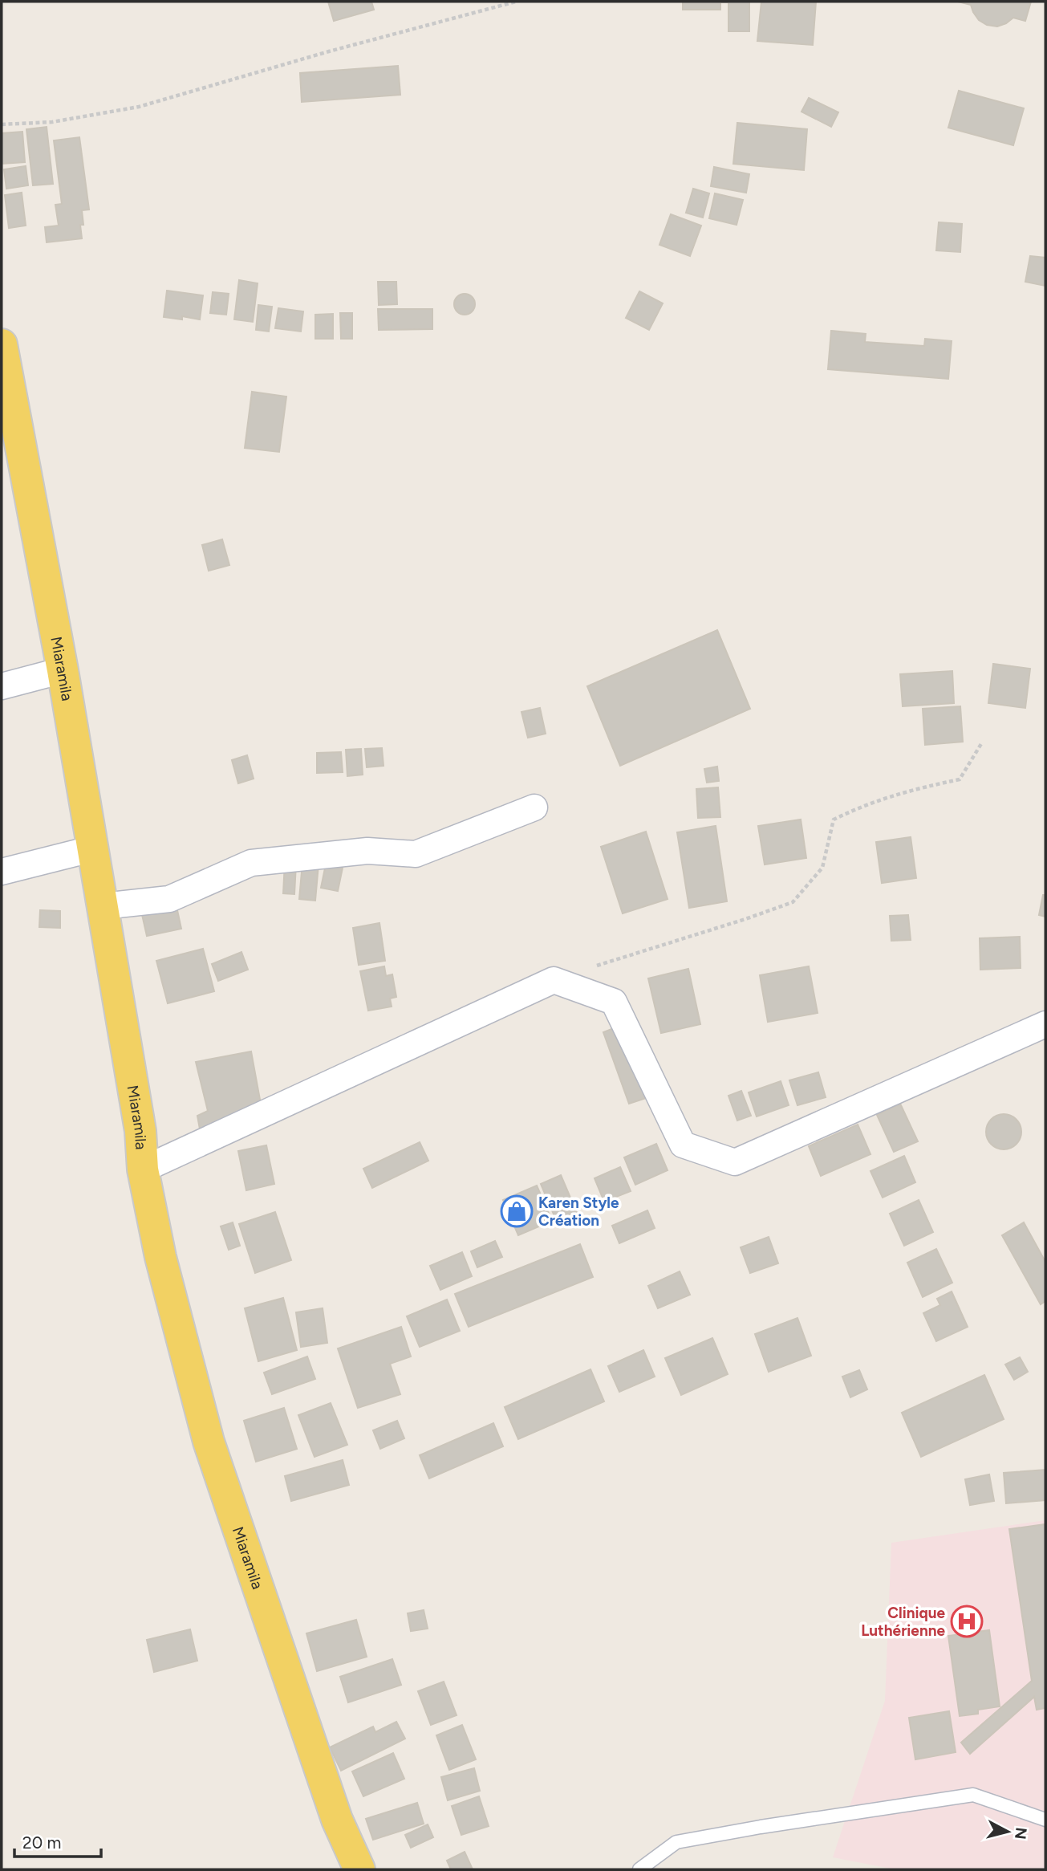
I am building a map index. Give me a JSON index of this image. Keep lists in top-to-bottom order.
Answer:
{
  "streets": {
    "main road": ["Miaramila"]
  },
  "places": {
    "shop": ["Karen Style Création"],
    "hospital": ["Clinique Luthérienne"]
  },
  "scale_bar": "20 m",
  "north": "right"
}
